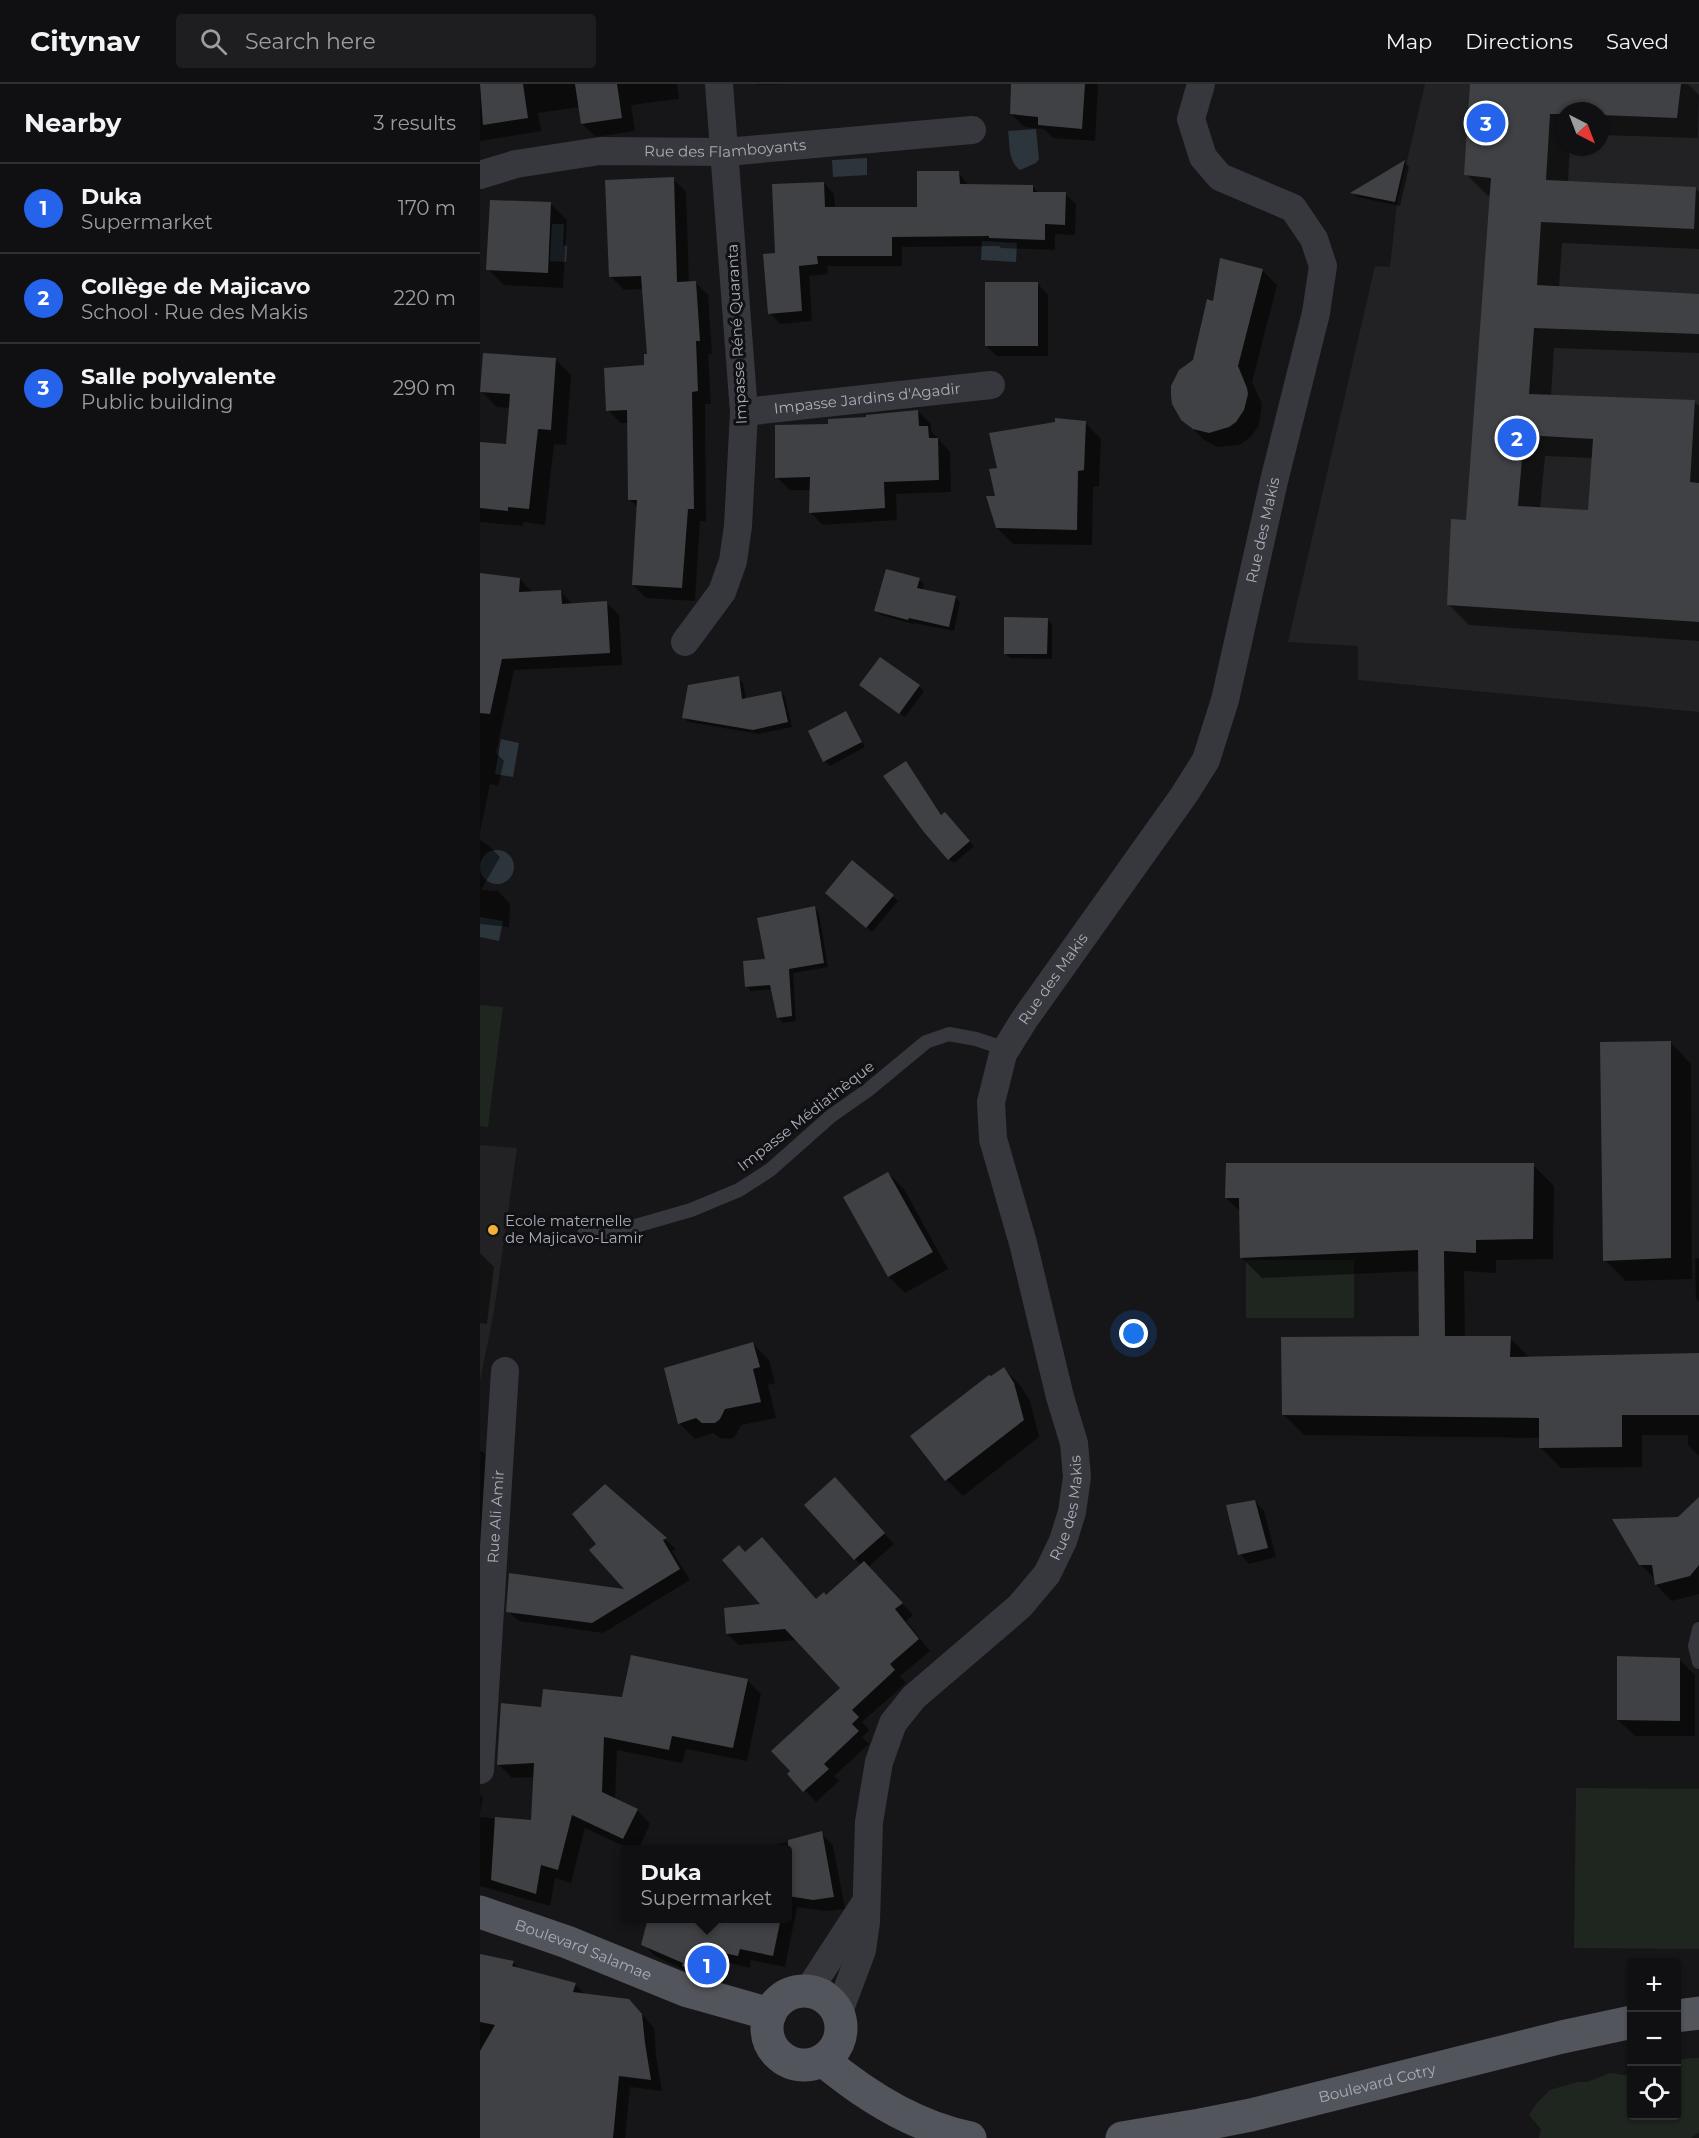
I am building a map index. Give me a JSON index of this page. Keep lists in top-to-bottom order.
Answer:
{
  "streets": {
    "main road": ["Boulevard Salamae", "Boulevard Cotry"],
    "street": [
      "Rue des Flamboyants",
      "Impasse Réné Quaranta",
      "Impasse Jardins d'Agadir",
      "Rue des Makis",
      "Rue Ali Amir"
    ],
    "lane": ["Impasse Médiathèque"]
  },
  "crossings": [
    ["Rue des Flamboyants", "Impasse Réné Quaranta"],
    ["Impasse Réné Quaranta", "Impasse Jardins d'Agadir"],
    ["Rue des Makis", "Impasse Médiathèque"],
    ["Rue des Makis", "Boulevard Salamae"]
  ],
  "places": ["Ecole maternelle de Majicavo-Lamir"],
  "north": "bottom right",
  "page": {
    "header": "Citynav",
    "search": "Search here",
    "nav": ["Map", "Directions", "Saved"],
    "heading": ["Nearby", "3 results"],
    "pins": ["3", "2", "1"],
    "list": [
      {
        "mark": "1",
        "name": "Duka",
        "note": "Supermarket",
        "value": "170 m"
      },
      {
        "mark": "2",
        "name": "Collège de Majicavo",
        "note": "School · Rue des Makis",
        "value": "220 m"
      },
      {
        "mark": "3",
        "name": "Salle polyvalente",
        "note": "Public building",
        "value": "290 m"
      }
    ],
    "popup": ["Duka", "Supermarket"],
    "map_buttons": ["+", "−"]
  }
}
